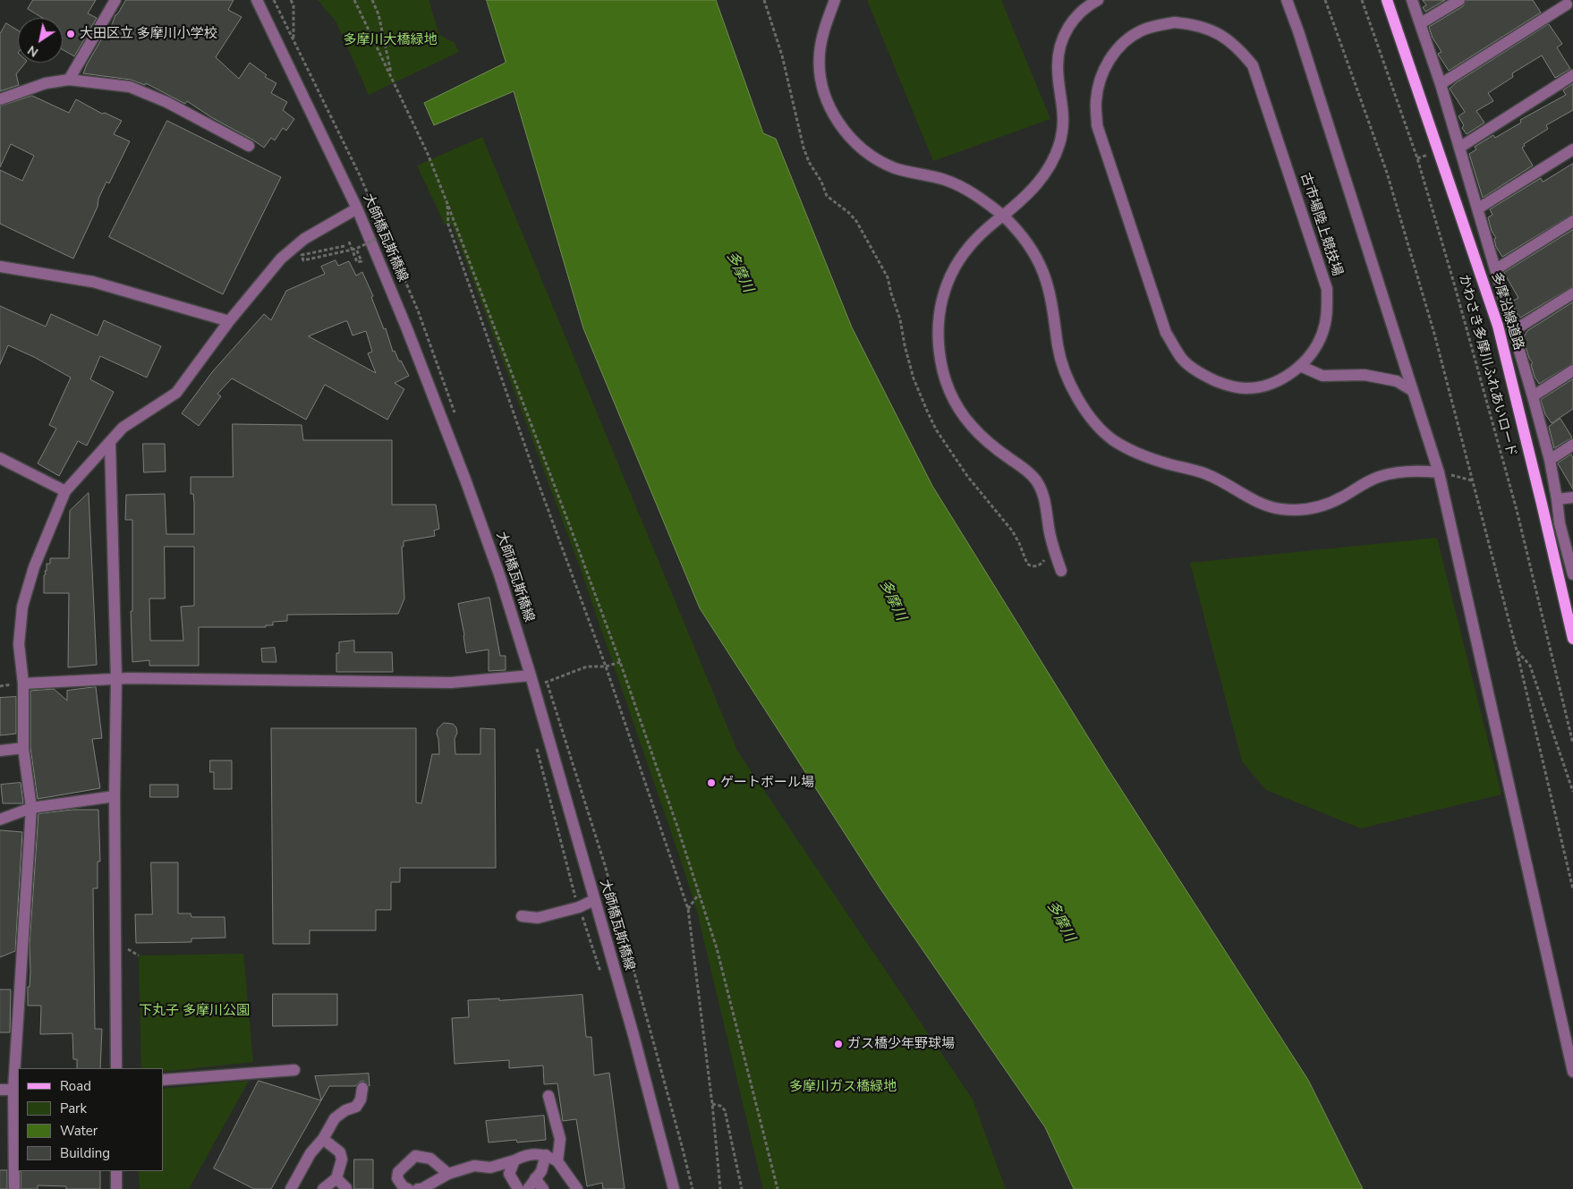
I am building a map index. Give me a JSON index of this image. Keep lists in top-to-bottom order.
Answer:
{
  "streets": {
    "main road": ["多摩沿線道路"],
    "street": ["古市場陸上競技場", "大師橋瓦斯橋線"],
    "path": ["かわさき多摩川ふれあいロード"]
  },
  "water": ["多摩川"],
  "parks": ["多摩川大橋緑地", "下丸子 多摩川公園", "多摩川ガス橋緑地"],
  "places": ["大田区立 多摩川小学校", "ゲートボール場", "ガス橋少年野球場"],
  "legend": [
    "Road",
    "Park",
    "Water",
    "Building"
  ],
  "north": "bottom left"
}
